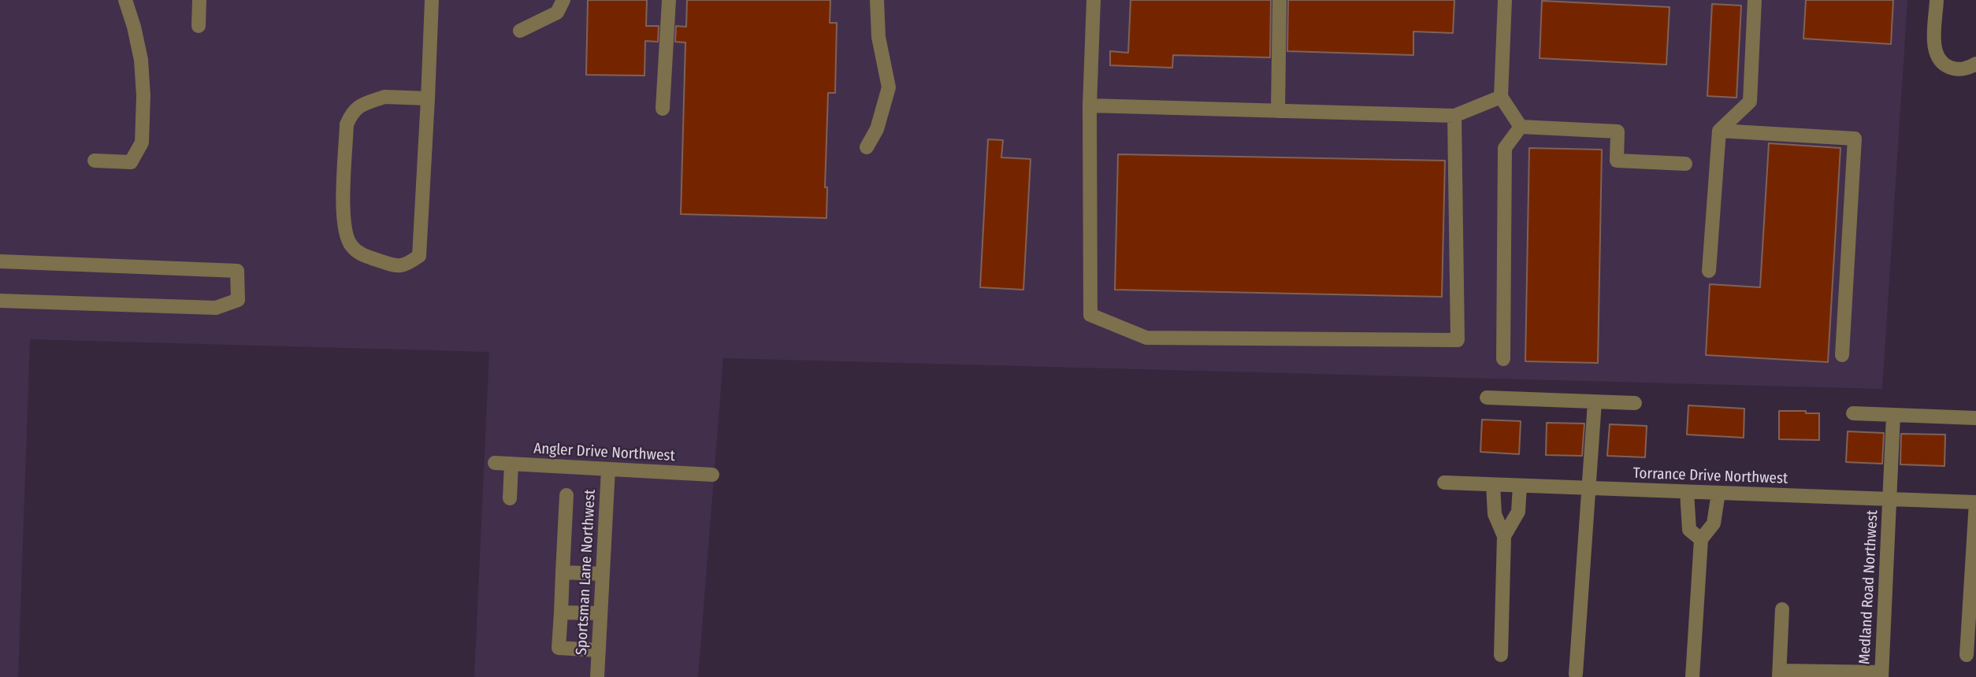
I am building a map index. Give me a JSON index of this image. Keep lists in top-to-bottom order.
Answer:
{
  "streets": {
    "street": [
      "Angler Drive Northwest",
      "Torrance Drive Northwest",
      "Sportsman Lane Northwest",
      "Medland Road Northwest"
    ]
  },
  "crossings": [
    ["Angler Drive Northwest", "Sportsman Lane Northwest"],
    ["Torrance Drive Northwest", "Medland Road Northwest"]
  ]
}
